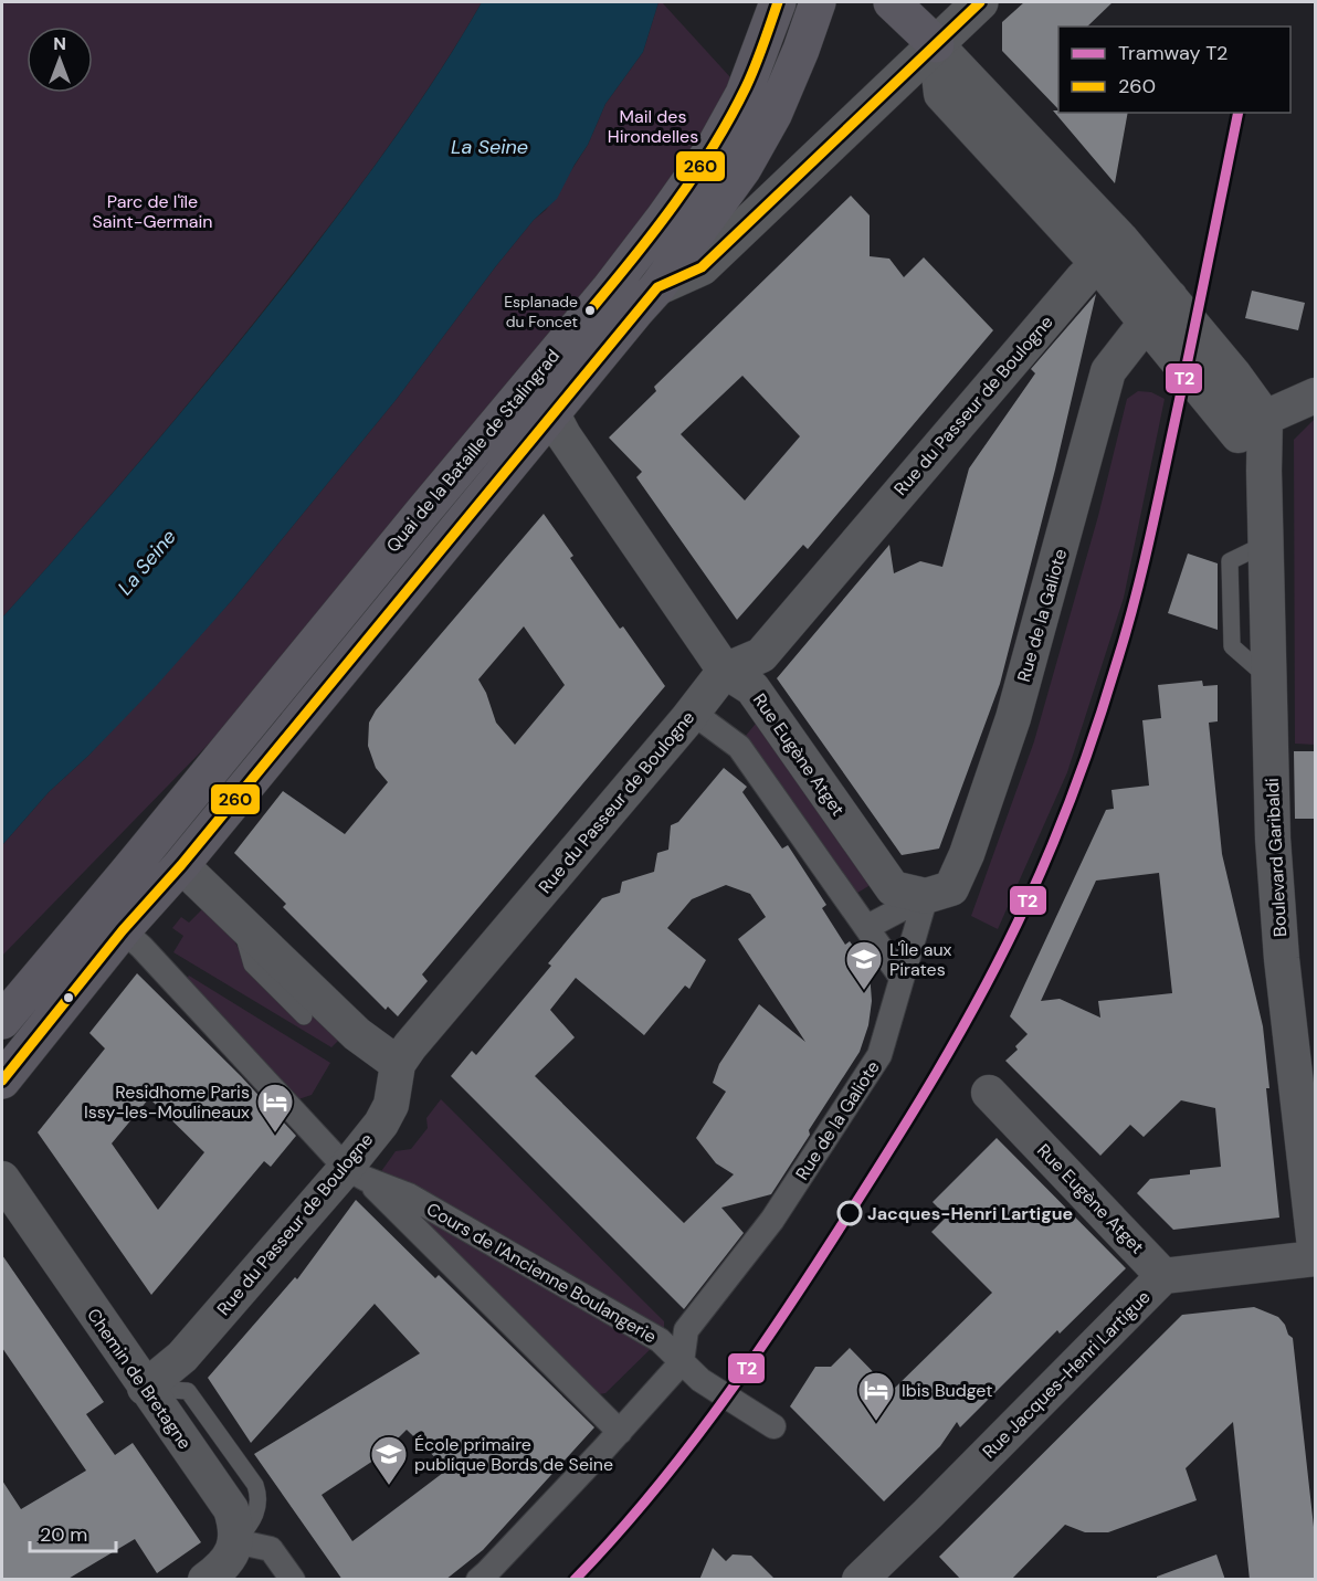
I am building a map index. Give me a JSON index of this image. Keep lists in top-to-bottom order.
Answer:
{
  "streets": {
    "main road": ["Quai de la Bataille de Stalingrad"],
    "street": [
      "Rue du Passeur de Boulogne",
      "Rue de la Galiote",
      "Rue Eugène Atget",
      "Boulevard Garibaldi",
      "Cours de l'Ancienne Boulangerie",
      "Rue Jacques-Henri Lartigue",
      "Chemin de Bretagne"
    ]
  },
  "crossings": [
    ["Rue du Passeur de Boulogne", "Rue Eugène Atget"],
    ["Rue du Passeur de Boulogne", "Cours de l'Ancienne Boulangerie"],
    ["Rue du Passeur de Boulogne", "Chemin de Bretagne"],
    ["Quai de la Bataille de Stalingrad", "Rue Eugène Atget"],
    ["Quai de la Bataille de Stalingrad", "Cours de l'Ancienne Boulangerie"],
    ["Rue de la Galiote", "Rue Eugène Atget"],
    ["Rue de la Galiote", "Cours de l'Ancienne Boulangerie"],
    ["Rue Eugène Atget", "Rue Jacques-Henri Lartigue"]
  ],
  "water": ["La Seine"],
  "parks": ["Mail des Hirondelles", "Parc de l'île Saint-Germain"],
  "places": {
    "other": ["Esplanade du Foncet", "Jacques-Henri Lartigue"],
    "school or university": ["L'Île aux Pirates", "École primaire publique Bords de Seine"],
    "hotel": ["Residhome Paris Issy-les-Moulineaux", "Ibis Budget"]
  },
  "lines": ["transit line 260", "tram line T2"],
  "legend": ["Tramway T2", "260"],
  "scale_bar": "20 m",
  "north": "top"
}
